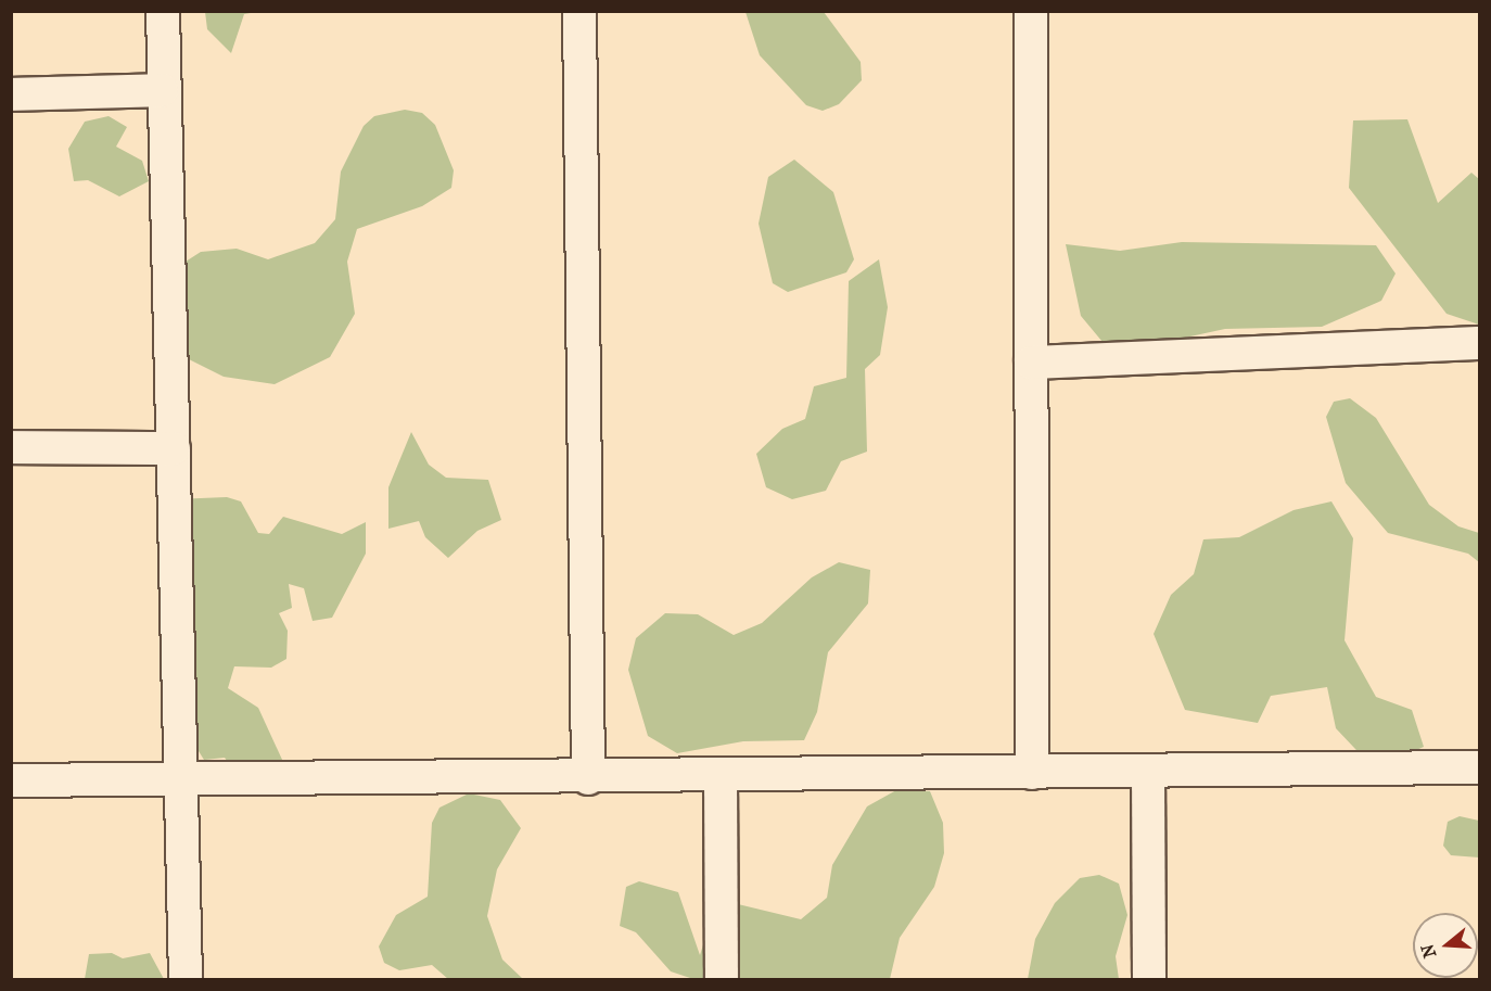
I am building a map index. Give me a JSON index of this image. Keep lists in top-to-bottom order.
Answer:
{
  "north": "left"
}
